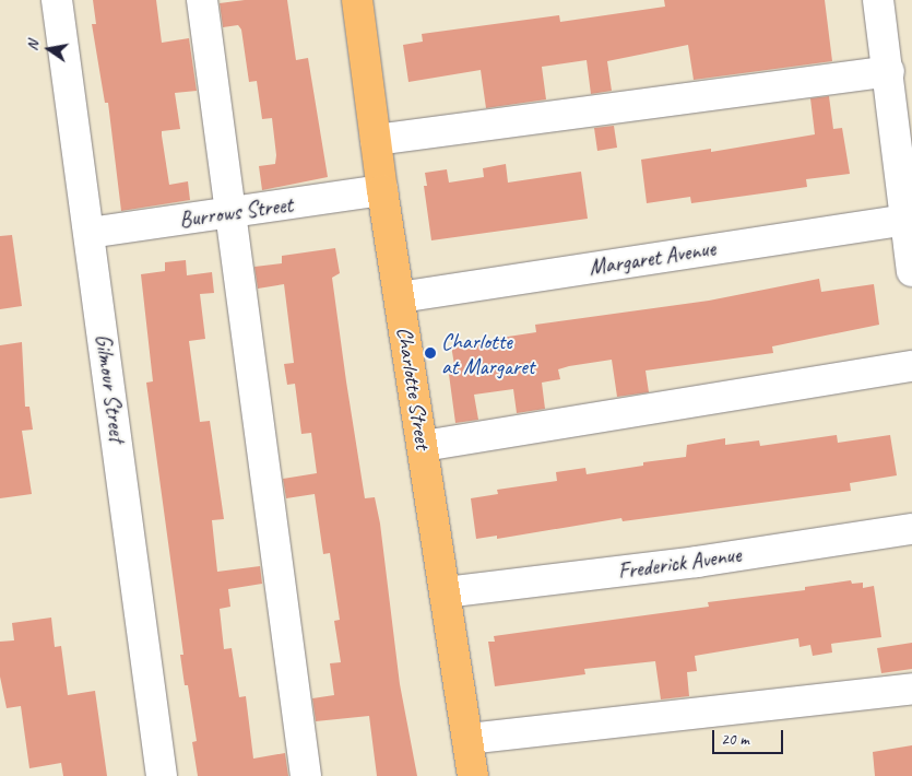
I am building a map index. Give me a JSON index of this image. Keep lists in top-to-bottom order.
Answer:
{
  "streets": {
    "main road": ["Charlotte Street"],
    "street": [
      "Burrows Street",
      "Margaret Avenue",
      "Gilmour Street",
      "Frederick Avenue"
    ]
  },
  "crossings": [
    ["Burrows Street", "Gilmour Street"],
    ["Burrows Street", "Charlotte Street"],
    ["Margaret Avenue", "Charlotte Street"],
    ["Charlotte Street", "Frederick Avenue"]
  ],
  "places": ["Charlotte at Margaret"],
  "scale_bar": "20 m",
  "north": "left"
}
